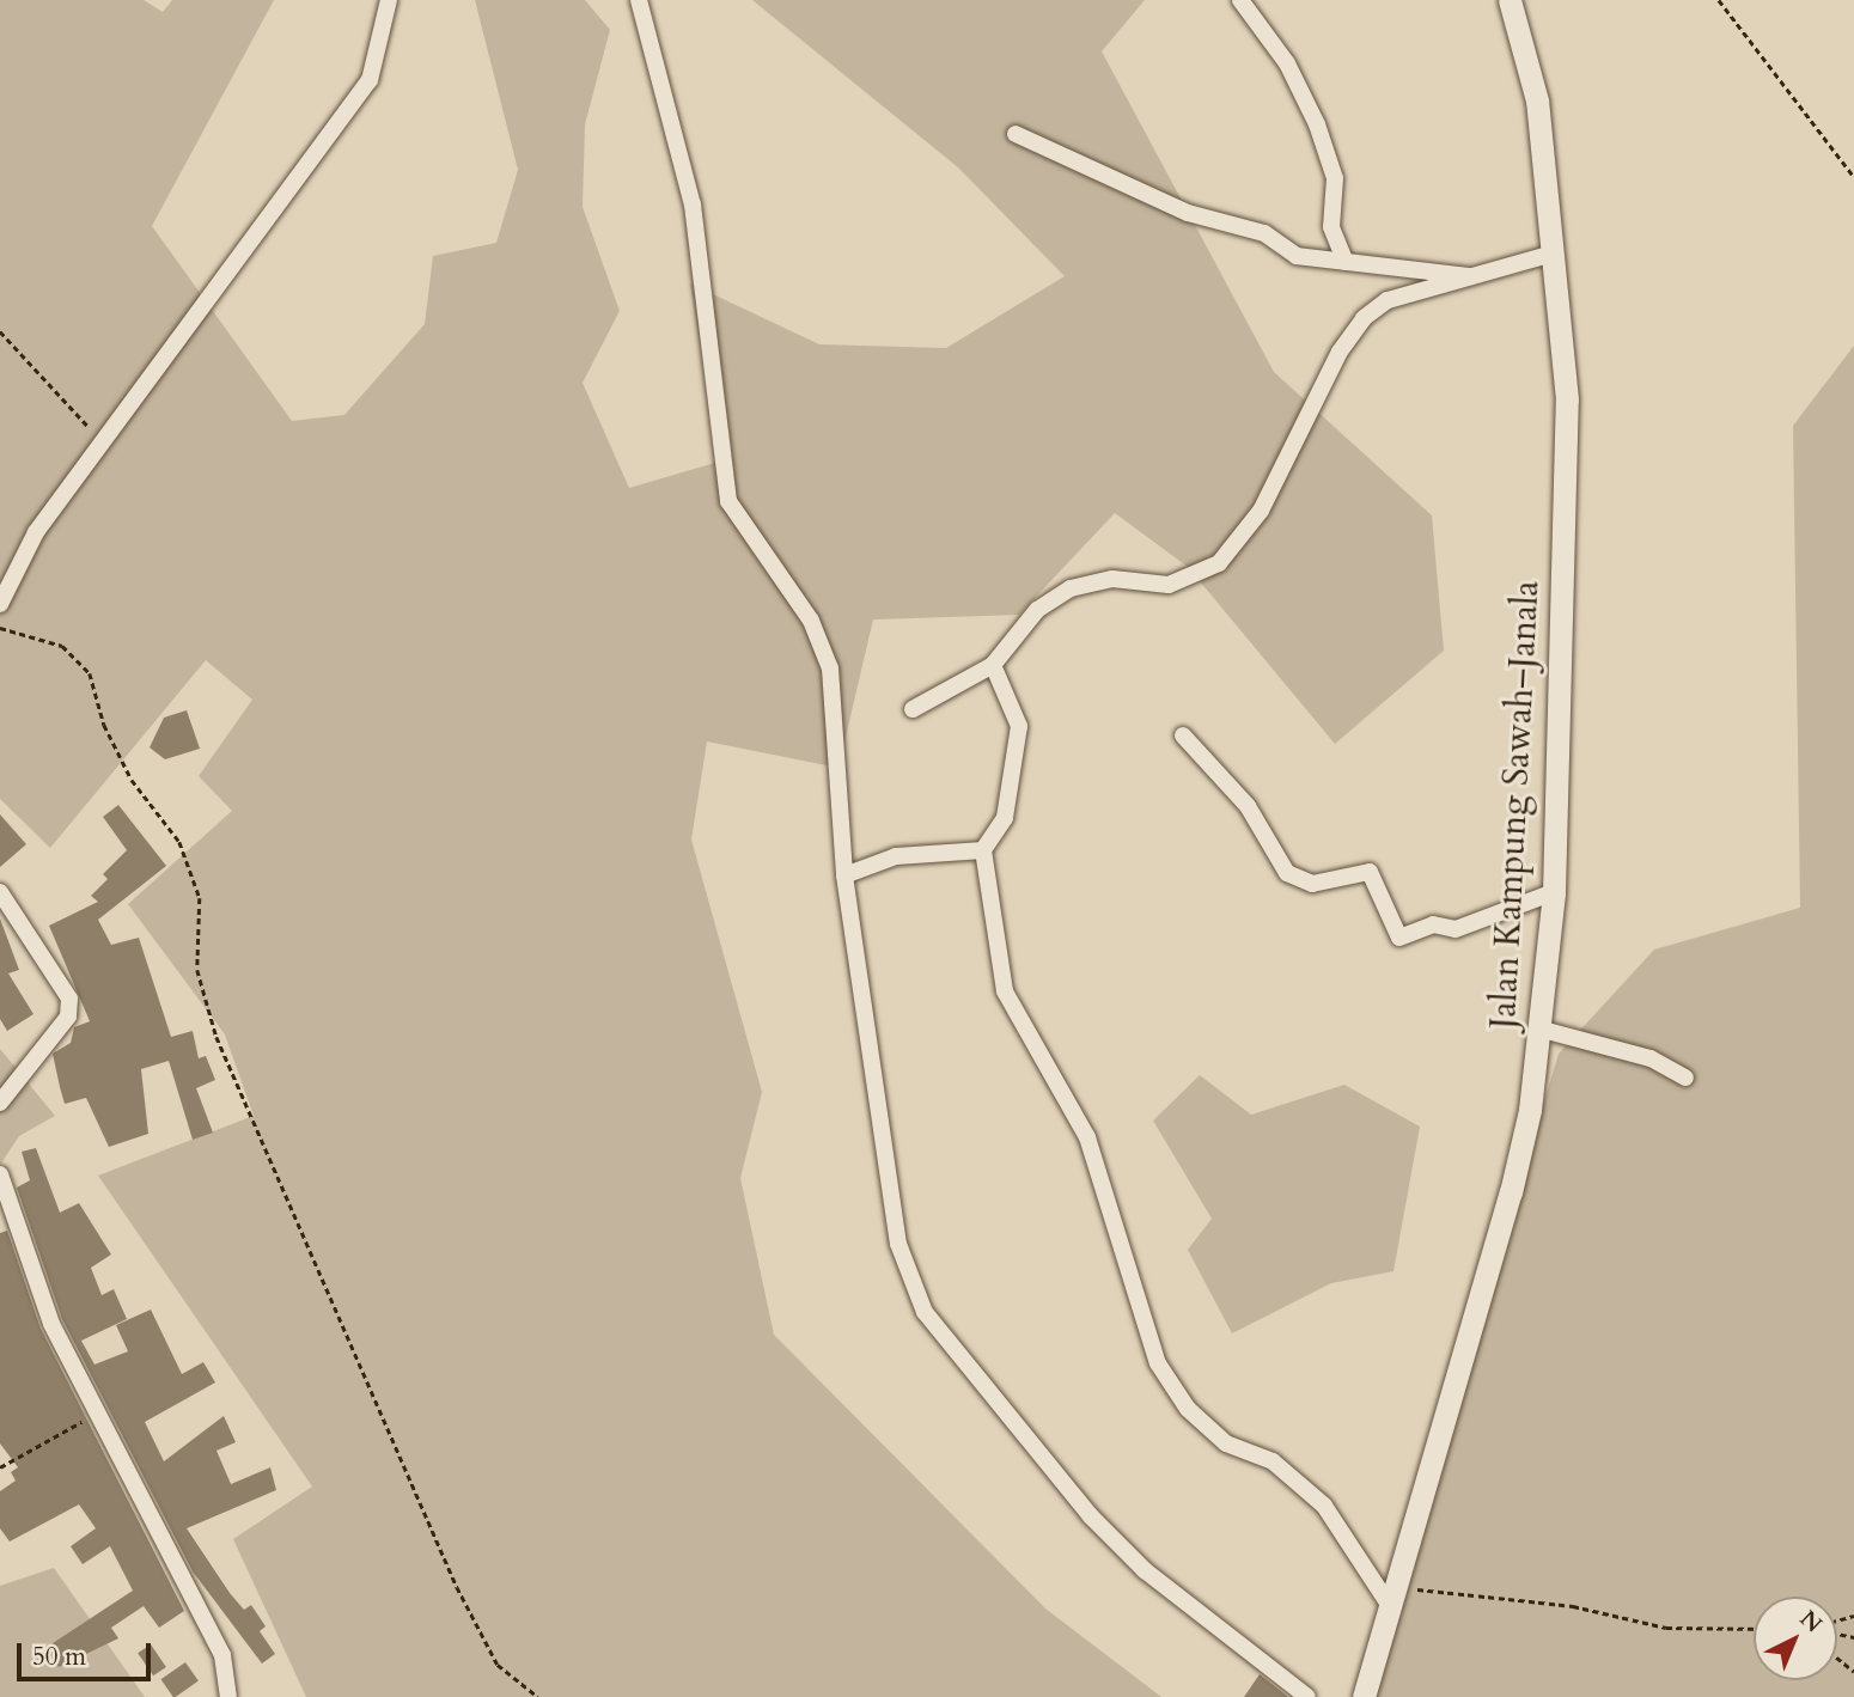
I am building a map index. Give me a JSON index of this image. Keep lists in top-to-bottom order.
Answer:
{
  "streets": {
    "main road": ["Jalan Kampung Sawah–Janala"]
  },
  "scale_bar": "50 m",
  "north": "top right"
}
